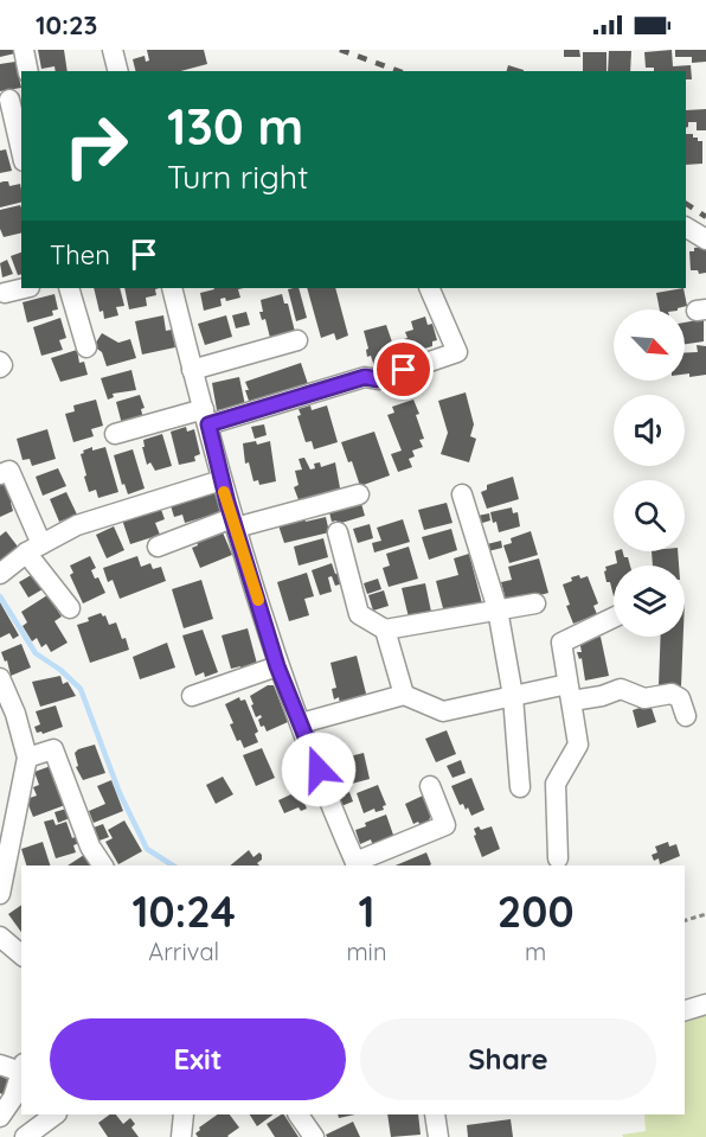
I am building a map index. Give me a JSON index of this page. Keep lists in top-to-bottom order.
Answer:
{
  "north": "bottom right",
  "page": {
    "status": "10:23",
    "turn": ["130 m", "Turn right"],
    "then": "Then",
    "eta": [
      "10:24",
      "Arrival",
      "1",
      "min",
      "200",
      "m"
    ],
    "buttons": ["Exit", "Share"]
  }
}
